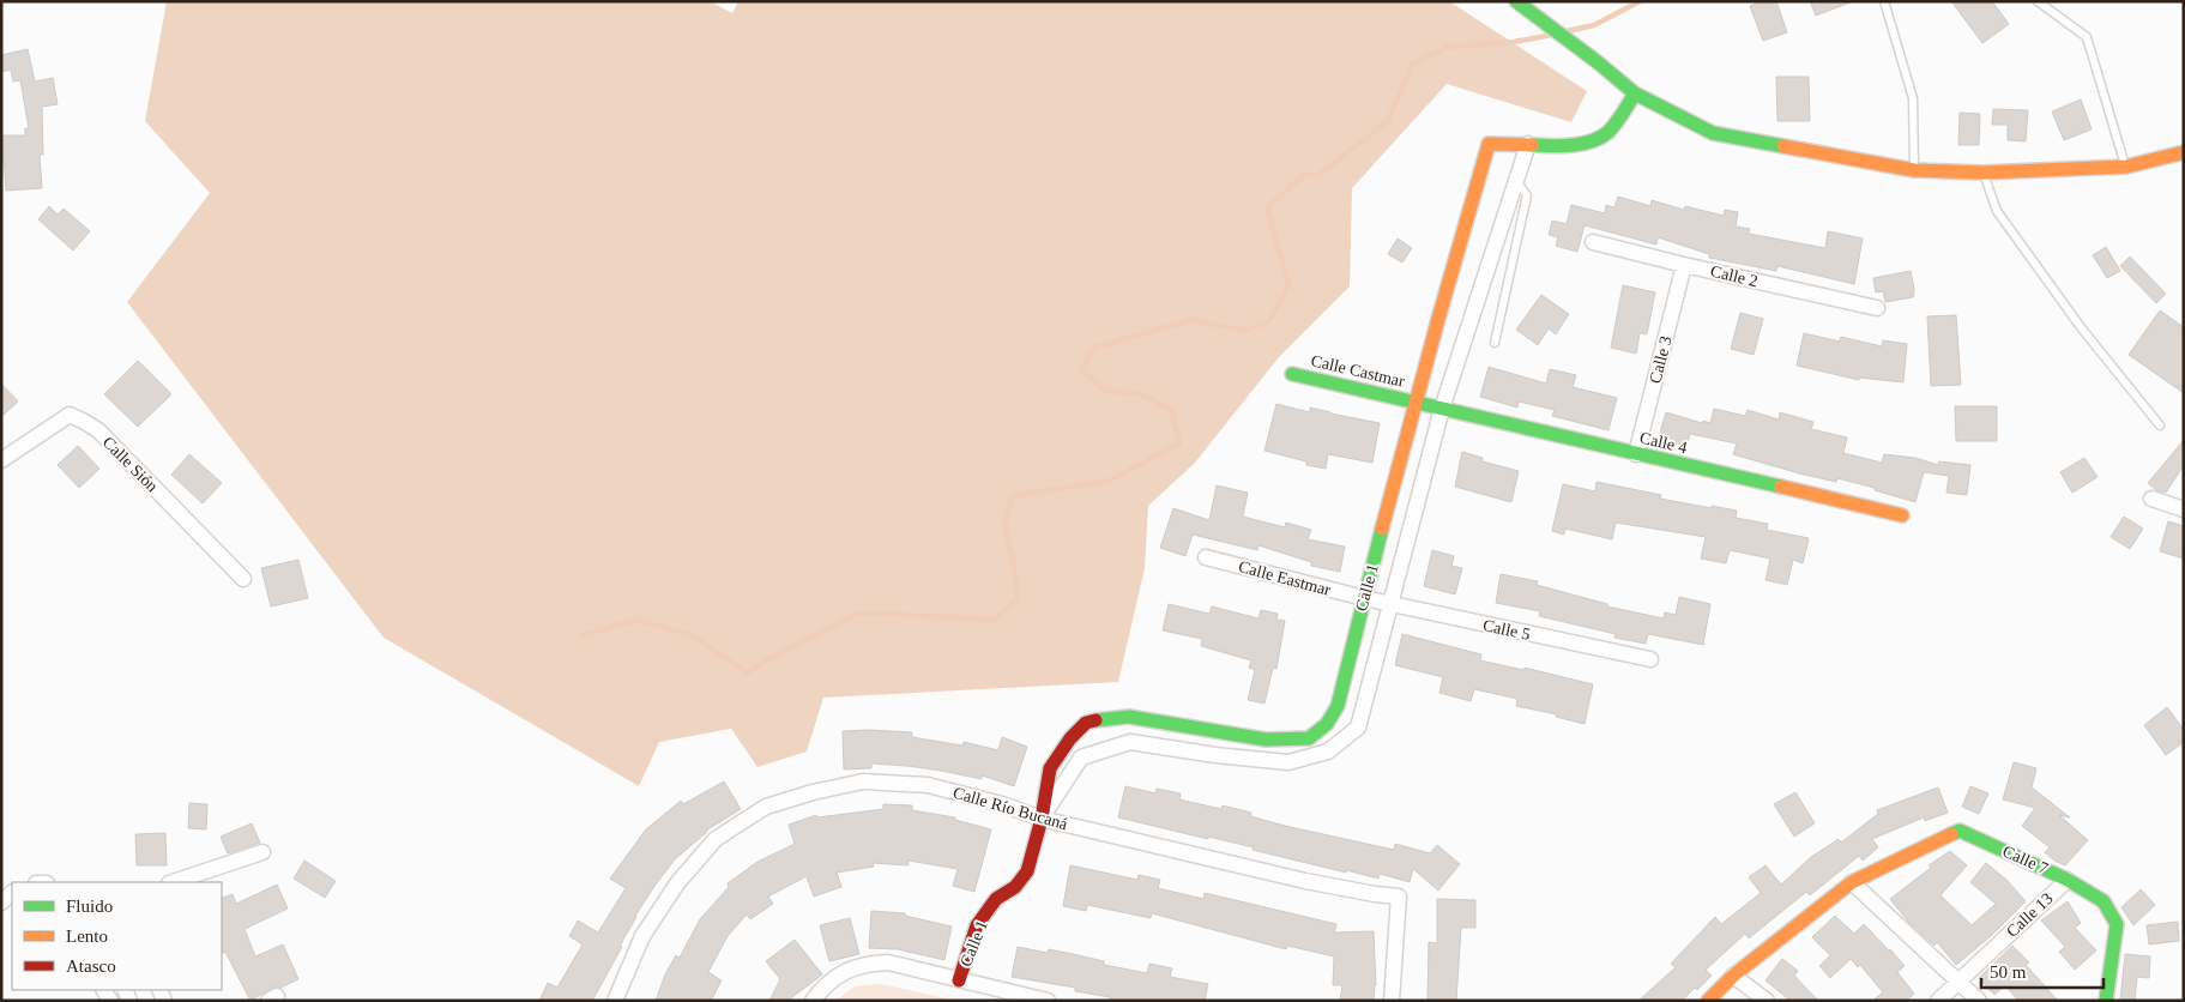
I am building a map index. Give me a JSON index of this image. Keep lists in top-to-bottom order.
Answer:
{
  "streets": {
    "street": [
      "Calle 2",
      "Calle 3",
      "Calle Castmar",
      "Calle 4",
      "Calle Sión",
      "Calle Eastmar",
      "Calle 1",
      "Calle 5",
      "Calle Río Bucaná",
      "Calle 7",
      "Calle 13"
    ]
  },
  "crossings": [
    ["Calle 2", "Calle 3"],
    ["Calle 3", "Calle 4"],
    ["Calle Castmar", "Calle 4"],
    ["Calle Castmar", "Calle 1"],
    ["Calle 4", "Calle 1"],
    ["Calle Eastmar", "Calle 1"],
    ["Calle Eastmar", "Calle 5"],
    ["Calle 1", "Calle 5"],
    ["Calle 1", "Calle Río Bucaná"],
    ["Calle 7", "Calle 13"]
  ],
  "legend": ["Fluido", "Lento", "Atasco"],
  "scale_bar": "50 m"
}
